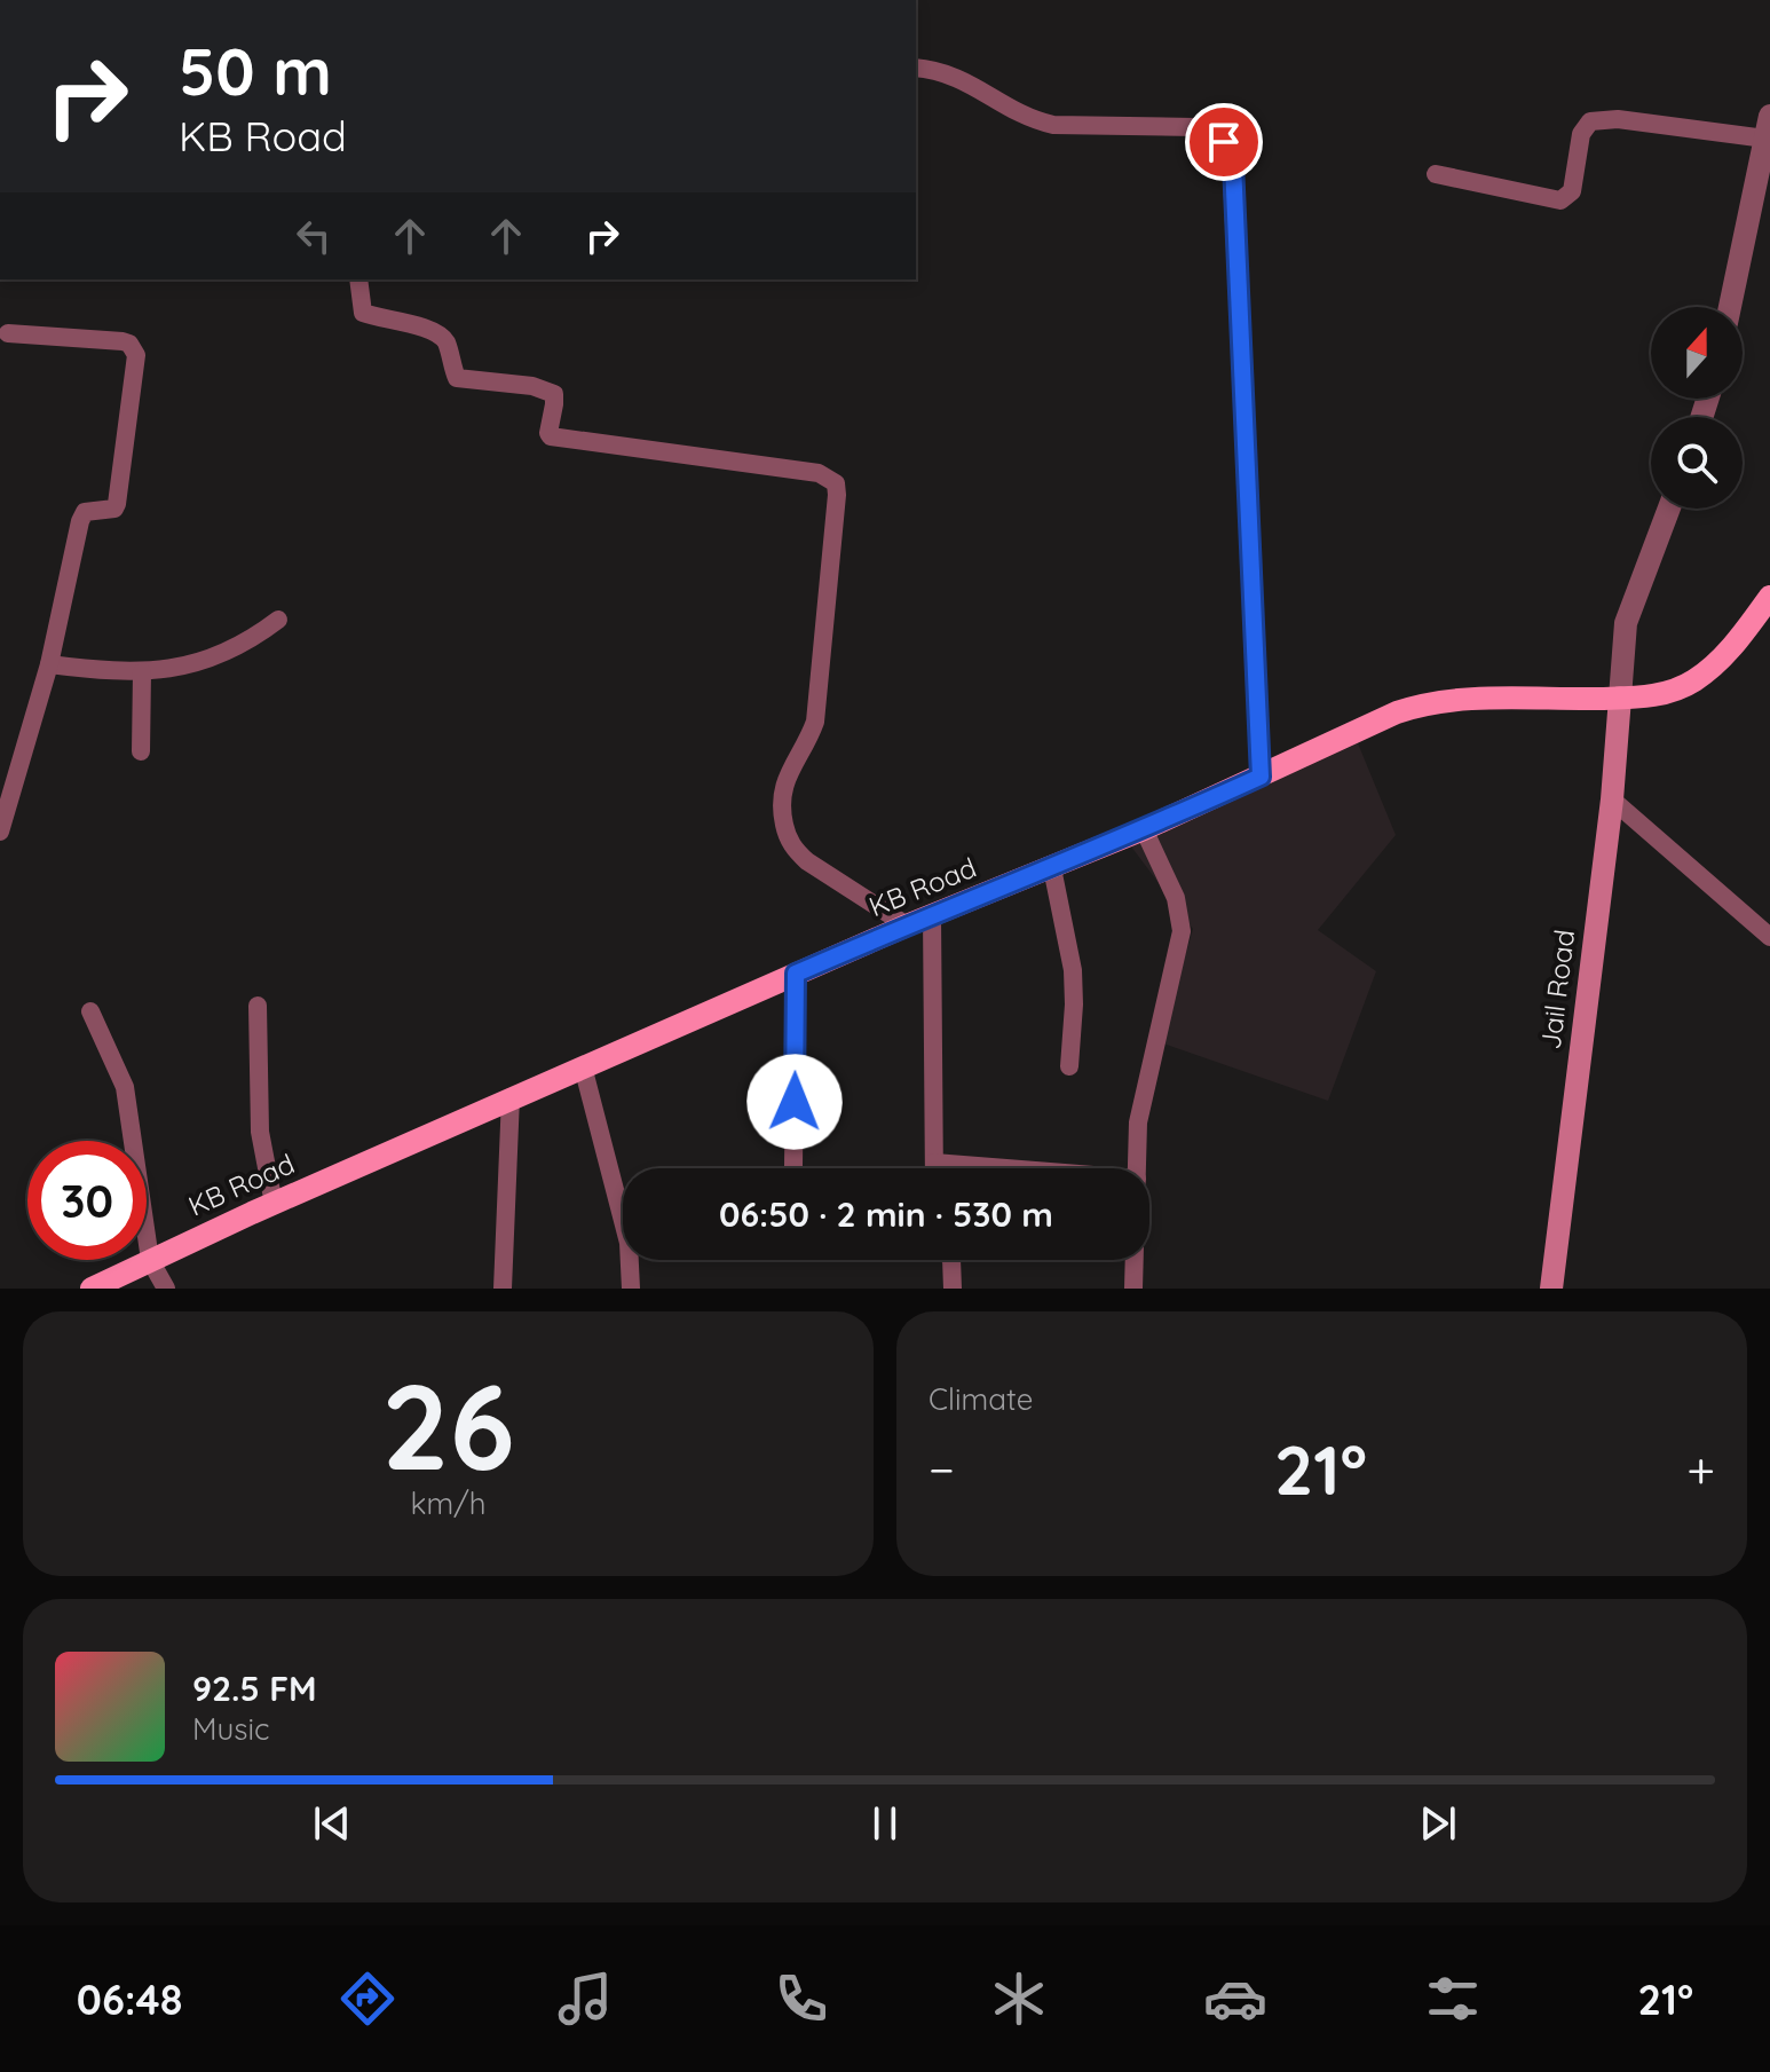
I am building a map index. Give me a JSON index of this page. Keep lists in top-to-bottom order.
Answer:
{
  "streets": {
    "main road": ["KB Road", "Jail Road"]
  },
  "crossings": [
    ["KB Road", "Jail Road"]
  ],
  "north": "top",
  "page": {
    "turn": ["50 m", "KB Road"],
    "limit": "30",
    "trip": "06:50 · 2 min · 530 m",
    "tile": [
      ["26", "km/h"],
      "Climate"
    ],
    "heat": ["−", "21°", "+"],
    "song": ["92.5 FM", "Music"],
    "tabs": ["06:48", "21°"]
  }
}
